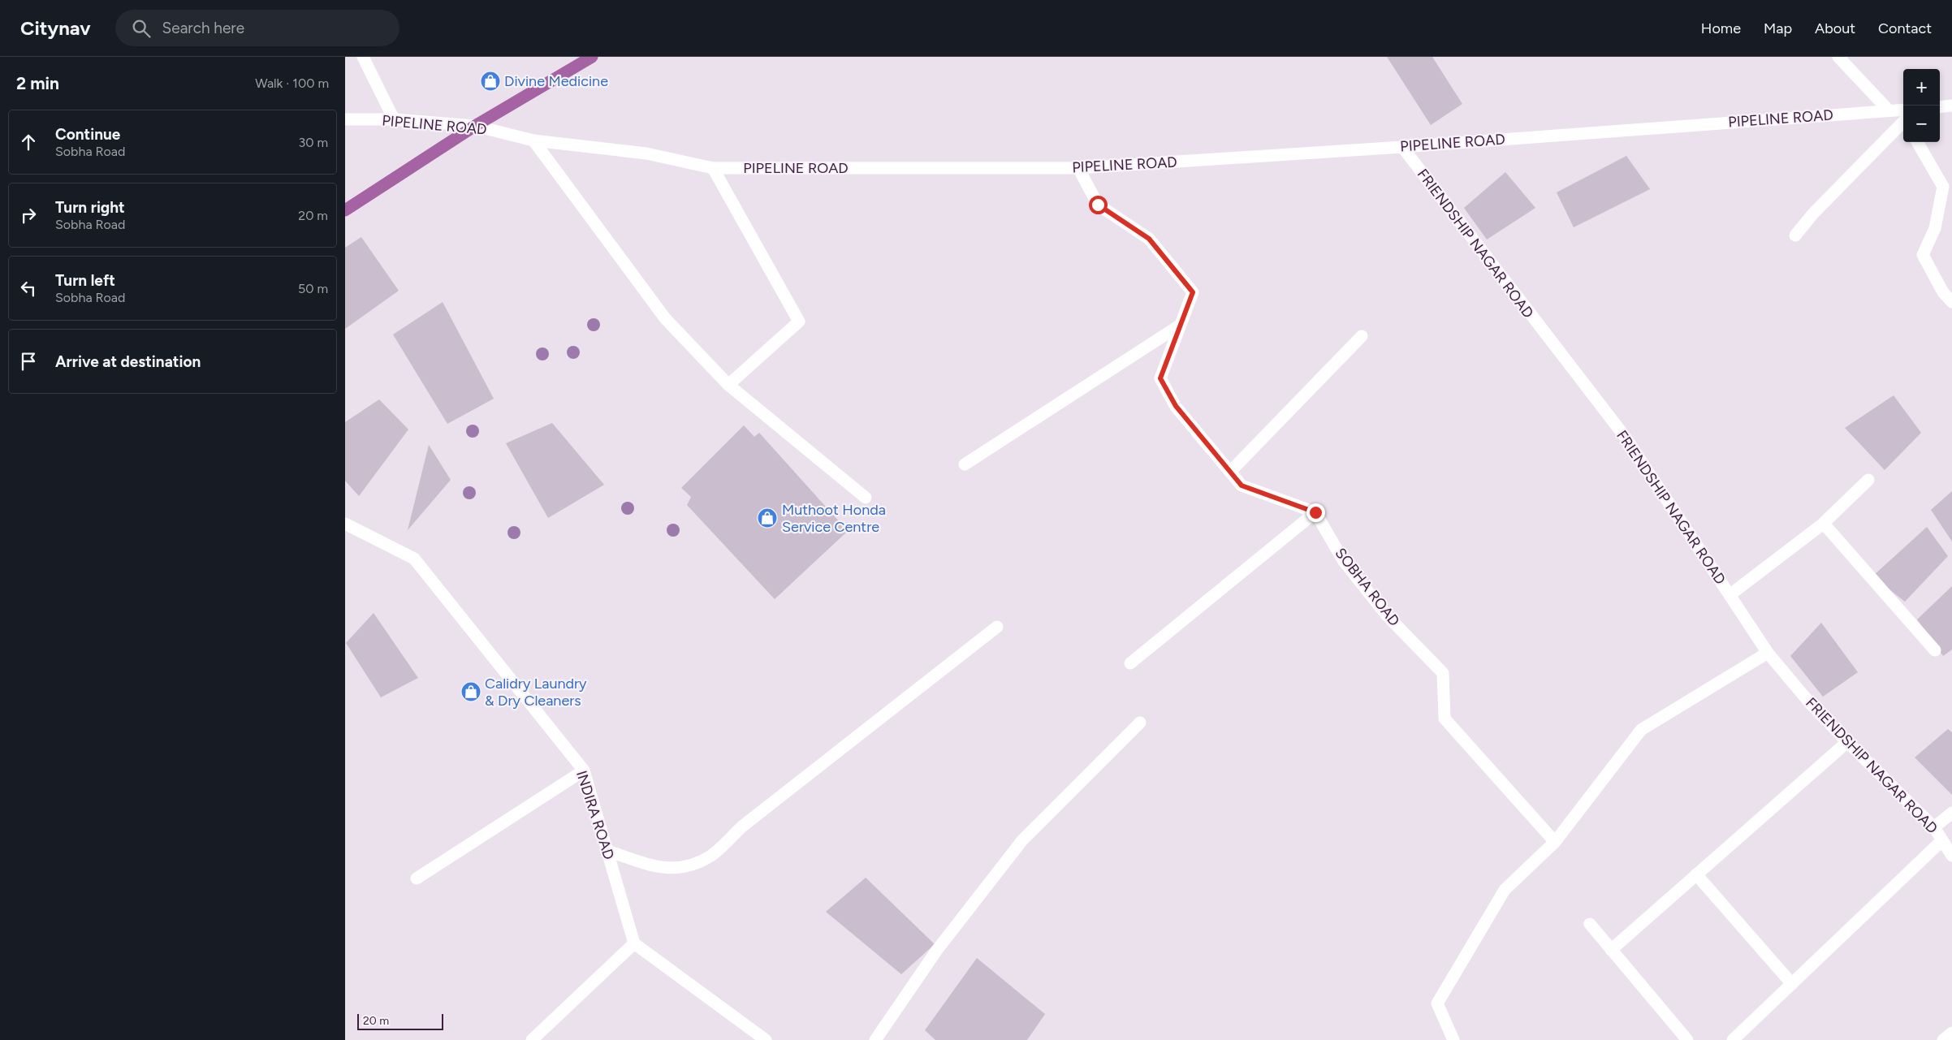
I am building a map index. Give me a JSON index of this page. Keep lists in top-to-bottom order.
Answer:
{
  "streets": {
    "street": [
      "PIPELINE ROAD",
      "FRIENDSHIP NAGAR ROAD",
      "SOBHA ROAD",
      "INDIRA ROAD"
    ]
  },
  "crossings": [
    ["PIPELINE ROAD", "FRIENDSHIP NAGAR ROAD"]
  ],
  "places": {
    "shop": ["Divine Medicine", "Muthoot Honda Service Centre", "Calidry Laundry & Dry Cleaners"]
  },
  "scale_bar": "20 m",
  "page": {
    "header": "Citynav",
    "search": "Search here",
    "nav": [
      "Home",
      "Map",
      "About",
      "Contact"
    ],
    "heading": ["2 min", "Walk · 100 m"],
    "map_buttons": ["+", "−"],
    "list": [
      ["Continue", "Sobha Road", "30 m"],
      ["Turn right", "Sobha Road", "20 m"],
      ["Turn left", "Sobha Road", "50 m"],
      "Arrive at destination"
    ],
    "scale": "20 m"
  }
}
